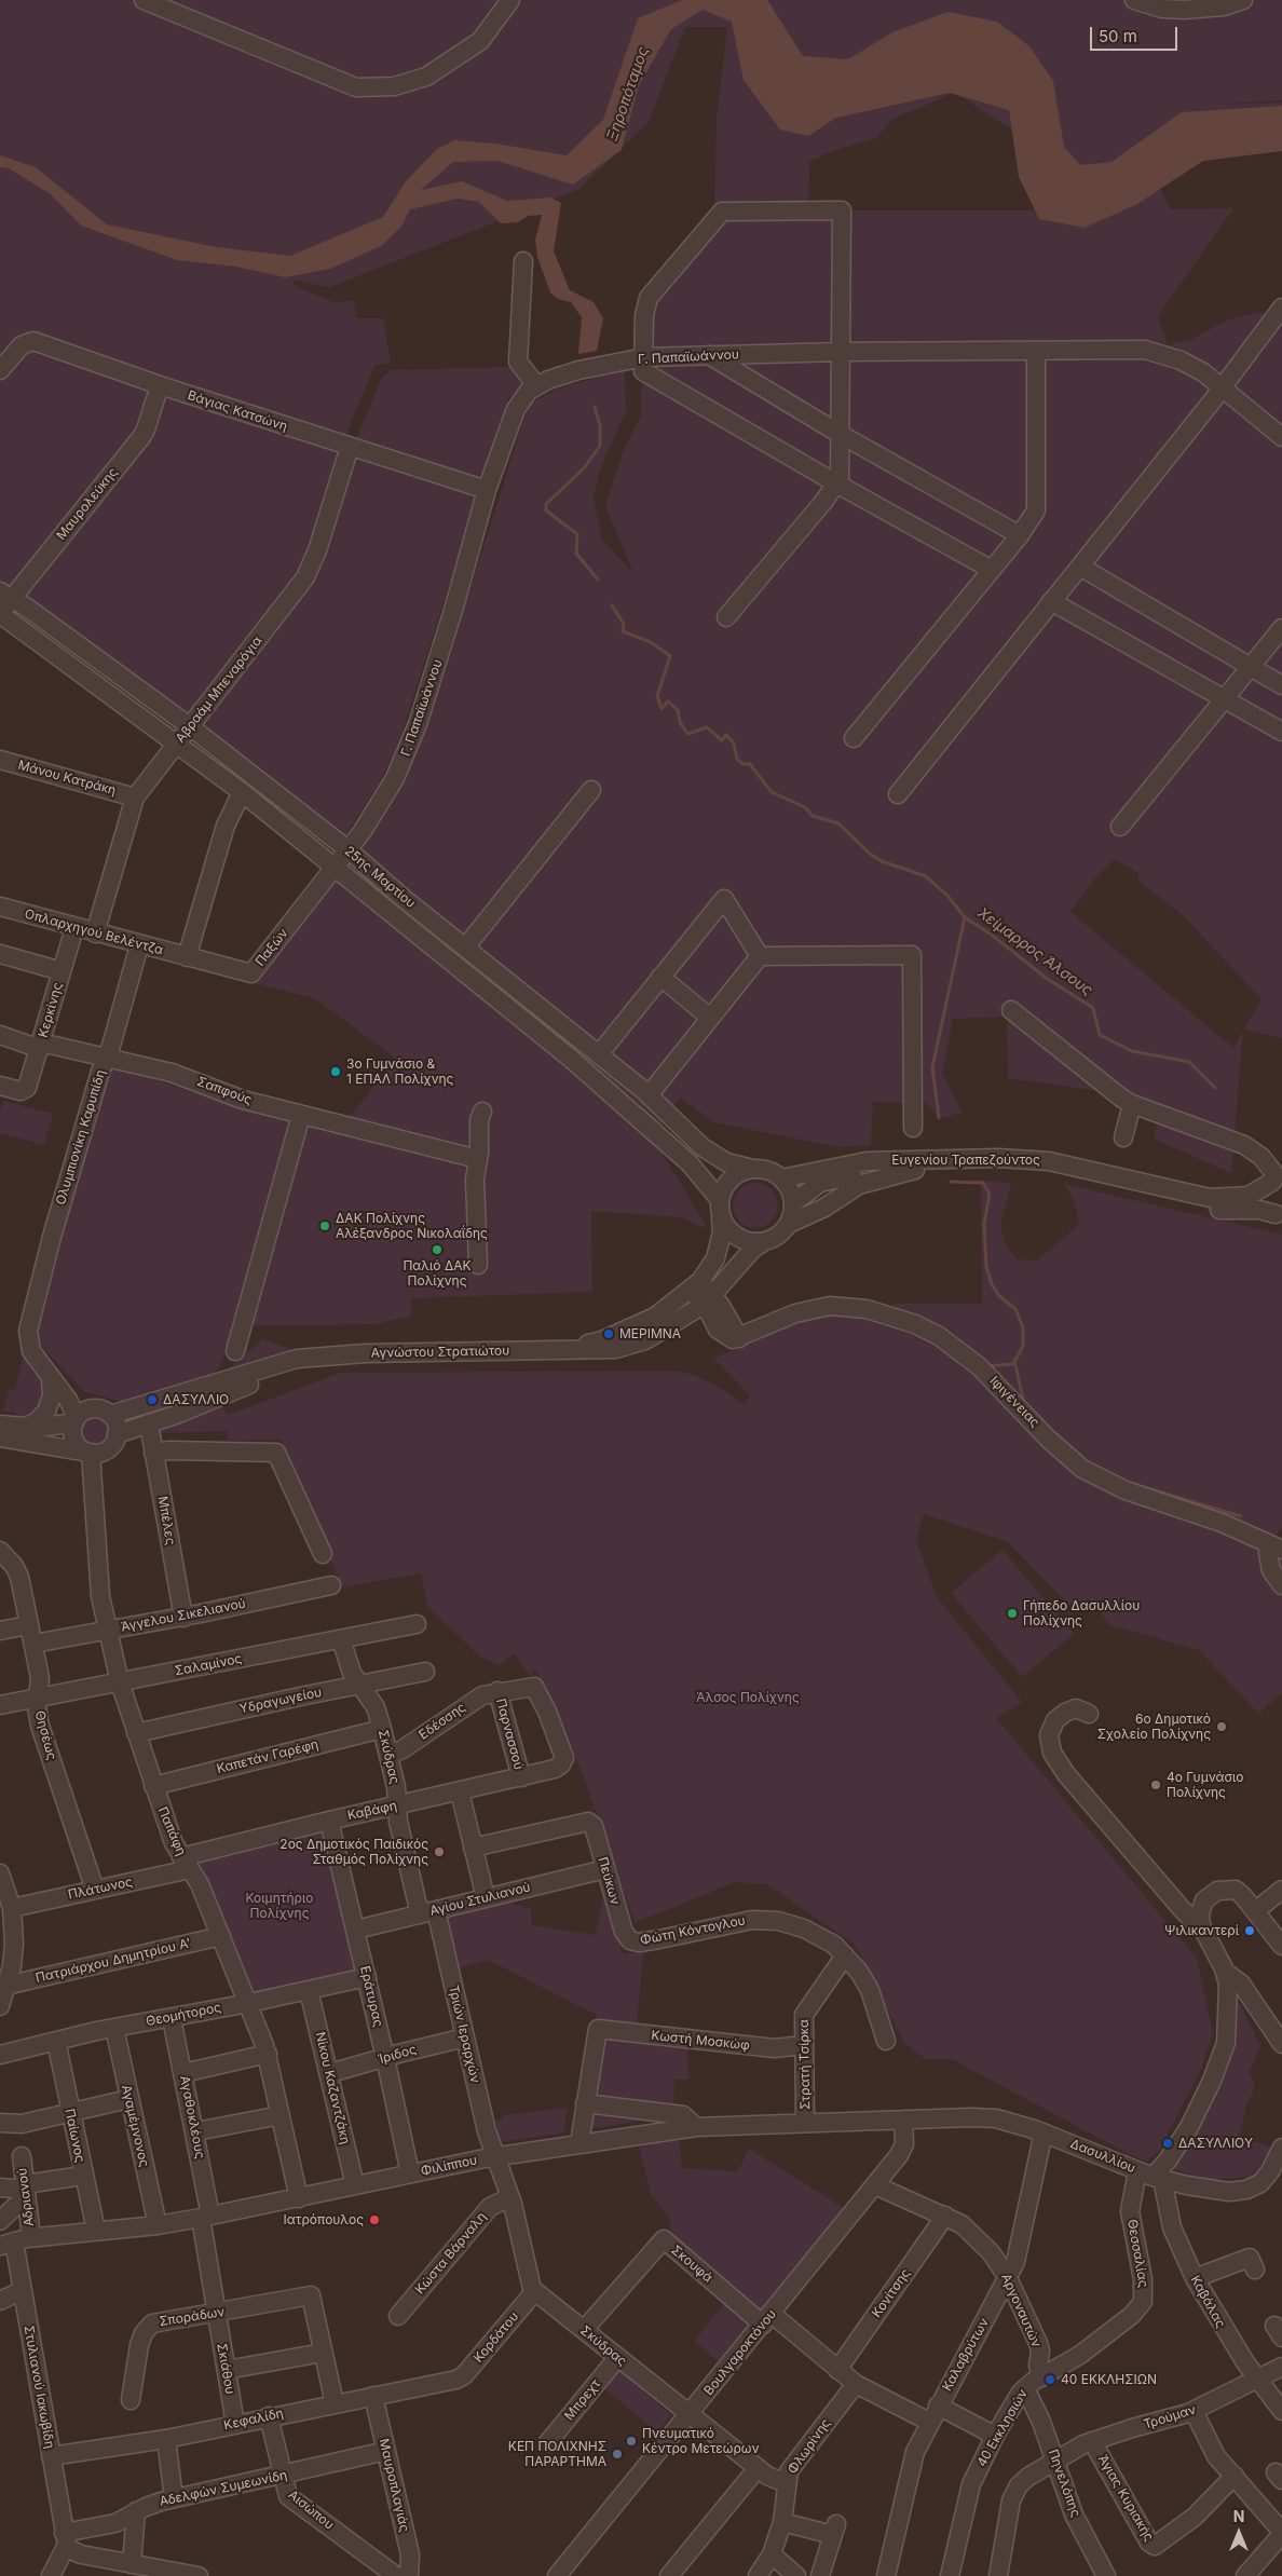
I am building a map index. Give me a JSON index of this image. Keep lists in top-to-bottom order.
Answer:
{
  "streets": {
    "street": [
      "Γ. Παπαϊωάννου",
      "Βάγιας Κατσώνη",
      "Μαυρολεύκης",
      "Αβραάμ Μπεναρόγια",
      "Μάνου Κατράκη",
      "25ης Μαρτίου",
      "Οπλαρχηγού Βελέντζα",
      "Παξών",
      "Κερκίνης",
      "Σαπφούς",
      "Ολυμπιονίκη Καρυπίδη",
      "Ευγενίου Τραπεζούντος",
      "Αγνώστου Στρατιώτου",
      "Ιφιγένειας",
      "Μπέλες",
      "Άγγελου Σικελιανού",
      "Σαλαμίνος",
      "Υδραγωγείου",
      "Εδέσσης",
      "Παρνασσού",
      "Θησέως",
      "Καπετάν Γαρέφη",
      "Σκύδρας",
      "Καβάφη",
      "Παπάφη",
      "Πεύκων",
      "Πλάτωνος",
      "Αγίου Στυλιανού",
      "Φώτη Κόντογλου",
      "Πατριάρχου Δημητρίου Α'",
      "Εράτυρας",
      "Θεομήτορος",
      "Τριών Ιεραρχών",
      "Κωστή Μοσκώφ",
      "Ίριδος",
      "Στρατή Τσίρκα",
      "Νίκου Καζαντζάκη",
      "Αγαθοκλέους",
      "Αγαμέμνονος",
      "Παίωνος",
      "Δασυλλίου",
      "Φιλίππου",
      "Αδριανού",
      "Κώστα Βάρναλη",
      "Θεσσαλίας",
      "Σκουφά",
      "Κονίτσης",
      "Καβάλας",
      "Αργοναυτών",
      "Σποράδων",
      "Κορδάτου",
      "Βουλγαροκτόνου",
      "Καλαβρύτων",
      "Σκιάθου",
      "Στυλιανού Ιακωβίδη",
      "Μπρεχτ",
      "Τρούμαν",
      "Κεφαλίδη",
      "40 Εκκλησιών",
      "Φλωρίνης",
      "Πηνελόπης",
      "Μαυροπλαγιάς",
      "Αδελφών Συμεωνίδη",
      "Άγιας Κυριακής",
      "Αισώπου"
    ]
  },
  "crossings": [
    ["Γ. Παπαϊωάννου", "Βάγιας Κατσώνη"],
    ["Γ. Παπαϊωάννου", "25ης Μαρτίου"],
    ["Γ. Παπαϊωάννου", "Παξών"],
    ["Βάγιας Κατσώνη", "Μαυρολεύκης"],
    ["Βάγιας Κατσώνη", "Αβραάμ Μπεναρόγια"],
    ["Μαυρολεύκης", "25ης Μαρτίου"],
    ["Αβραάμ Μπεναρόγια", "Μάνου Κατράκη"],
    ["Αβραάμ Μπεναρόγια", "25ης Μαρτίου"],
    ["Αβραάμ Μπεναρόγια", "Οπλαρχηγού Βελέντζα"],
    ["25ης Μαρτίου", "Παξών"],
    ["25ης Μαρτίου", "Ευγενίου Τραπεζούντος"],
    ["Οπλαρχηγού Βελέντζα", "Παξών"],
    ["Οπλαρχηγού Βελέντζα", "Κερκίνης"],
    ["Οπλαρχηγού Βελέντζα", "Ολυμπιονίκη Καρυπίδη"],
    ["Κερκίνης", "Σαπφούς"],
    ["Σαπφούς", "Ολυμπιονίκη Καρυπίδη"],
    ["Ολυμπιονίκη Καρυπίδη", "Αγνώστου Στρατιώτου"],
    ["Ολυμπιονίκη Καρυπίδη", "Παπάφη"],
    ["Αγνώστου Στρατιώτου", "Ιφιγένειας"],
    ["Αγνώστου Στρατιώτου", "Μπέλες"],
    ["Αγνώστου Στρατιώτου", "Παπάφη"],
    ["Μπέλες", "Άγγελου Σικελιανού"],
    ["Άγγελου Σικελιανού", "Θησέως"],
    ["Άγγελου Σικελιανού", "Παπάφη"],
    ["Σαλαμίνος", "Θησέως"],
    ["Σαλαμίνος", "Σκύδρας"],
    ["Σαλαμίνος", "Παπάφη"],
    ["Υδραγωγείου", "Σκύδρας"],
    ["Υδραγωγείου", "Παπάφη"],
    ["Εδέσσης", "Παρνασσού"],
    ["Εδέσσης", "Σκύδρας"],
    ["Εδέσσης", "Καβάφη"],
    ["Παρνασσού", "Καβάφη"],
    ["Θησέως", "Πλάτωνος"],
    ["Καπετάν Γαρέφη", "Σκύδρας"],
    ["Καπετάν Γαρέφη", "Παπάφη"],
    ["Σκύδρας", "Καβάφη"],
    ["Σκύδρας", "Αγίου Στυλιανού"],
    ["Σκύδρας", "Τριών Ιεραρχών"],
    ["Σκύδρας", "Σκουφά"],
    ["Σκύδρας", "Κορδάτου"],
    ["Σκύδρας", "Βουλγαροκτόνου"],
    ["Σκύδρας", "Μπρεχτ"],
    ["Σκύδρας", "Φλωρίνης"],
    ["Καβάφη", "Παπάφη"],
    ["Καβάφη", "Πλάτωνος"],
    ["Καβάφη", "Εράτυρας"],
    ["Παπάφη", "Πλάτωνος"],
    ["Παπάφη", "Πατριάρχου Δημητρίου Α'"],
    ["Παπάφη", "Θεομήτορος"],
    ["Παπάφη", "Φιλίππου"],
    ["Πεύκων", "Αγίου Στυλιανού"],
    ["Πεύκων", "Φώτη Κόντογλου"],
    ["Αγίου Στυλιανού", "Εράτυρας"],
    ["Αγίου Στυλιανού", "Τριών Ιεραρχών"],
    ["Φώτη Κόντογλου", "Στρατή Τσίρκα"],
    ["Εράτυρας", "Θεομήτορος"],
    ["Εράτυρας", "Ίριδος"],
    ["Εράτυρας", "Φιλίππου"],
    ["Θεομήτορος", "Νίκου Καζαντζάκη"],
    ["Θεομήτορος", "Αγαθοκλέους"],
    ["Θεομήτορος", "Αγαμέμνονος"],
    ["Θεομήτορος", "Παίωνος"],
    ["Τριών Ιεραρχών", "Ίριδος"],
    ["Τριών Ιεραρχών", "Φιλίππου"],
    ["Κωστή Μοσκώφ", "Στρατή Τσίρκα"],
    ["Ίριδος", "Νίκου Καζαντζάκη"],
    ["Στρατή Τσίρκα", "Φιλίππου"],
    ["Νίκου Καζαντζάκη", "Φιλίππου"],
    ["Αγαθοκλέους", "Φιλίππου"],
    ["Αγαθοκλέους", "Σκιάθου"],
    ["Αγαμέμνονος", "Φιλίππου"],
    ["Παίωνος", "Φιλίππου"],
    ["Δασυλλίου", "Φιλίππου"],
    ["Δασυλλίου", "Θεσσαλίας"],
    ["Δασυλλίου", "Καβάλας"],
    ["Δασυλλίου", "Βουλγαροκτόνου"],
    ["Δασυλλίου", "Καλαβρύτων"],
    ["Φιλίππου", "Αδριανού"],
    ["Φιλίππου", "Βουλγαροκτόνου"],
    ["Φιλίππου", "Σκιάθου"],
    ["Φιλίππου", "Στυλιανού Ιακωβίδη"],
    ["Αδριανού", "Στυλιανού Ιακωβίδη"],
    ["Θεσσαλίας", "Καβάλας"],
    ["Θεσσαλίας", "40 Εκκλησιών"],
    ["Σκουφά", "Βουλγαροκτόνου"],
    ["Κονίτσης", "Αργοναυτών"],
    ["Καβάλας", "Τρούμαν"],
    ["Αργοναυτών", "Βουλγαροκτόνου"],
    ["Αργοναυτών", "Καλαβρύτων"],
    ["Αργοναυτών", "40 Εκκλησιών"],
    ["Σποράδων", "Σκιάθου"],
    ["Κορδάτου", "Κεφαλίδη"],
    ["Σκιάθου", "Κεφαλίδη"],
    ["Στυλιανού Ιακωβίδη", "Κεφαλίδη"],
    ["Στυλιανού Ιακωβίδη", "Αδελφών Συμεωνίδη"],
    ["Τρούμαν", "Πηνελόπης"],
    ["Τρούμαν", "Άγιας Κυριακής"],
    ["Κεφαλίδη", "Μαυροπλαγιάς"],
    ["Κεφαλίδη", "Αισώπου"],
    ["40 Εκκλησιών", "Πηνελόπης"],
    ["Μαυροπλαγιάς", "Αδελφών Συμεωνίδη"],
    ["Αδελφών Συμεωνίδη", "Αισώπου"]
  ],
  "water": ["Ξηροπόταμος", "Χείμαρρος Άλσους"],
  "parks": ["Άλσος Πολίχνης", "Κοιμητήριο Πολίχνης"],
  "places": [
    "3ο Γυμνάσιο & 1 ΕΠΑΛ Πολίχνης",
    "ΔΑΚ Πολίχνης Αλέξανδρος Νικολαΐδης",
    "Παλιό ΔΑΚ Πολίχνης",
    "ΜΕΡΙΜΝΑ",
    "ΔΑΣΥΛΛΙΟ",
    "Γήπεδο Δασυλλίου Πολίχνης",
    "6ο Δημοτικό Σχολείο Πολίχνης",
    "4ο Γυμνάσιο Πολίχνης",
    "2ος Δημοτικός Παιδικός Σταθμός Πολίχνης",
    "Ψιλικαντερί",
    "ΔΑΣΥΛΛΙΟΥ",
    "Ιατρόπουλος",
    "40 ΕΚΚΛΗΣΙΩΝ",
    "Πνευματικό Κέντρο Μετεώρων",
    "ΚΕΠ ΠΟΛΙΧΝΗΣ ΠΑΡΑΡΤΗΜΑ"
  ],
  "scale_bar": "50 m",
  "north": "top"
}
